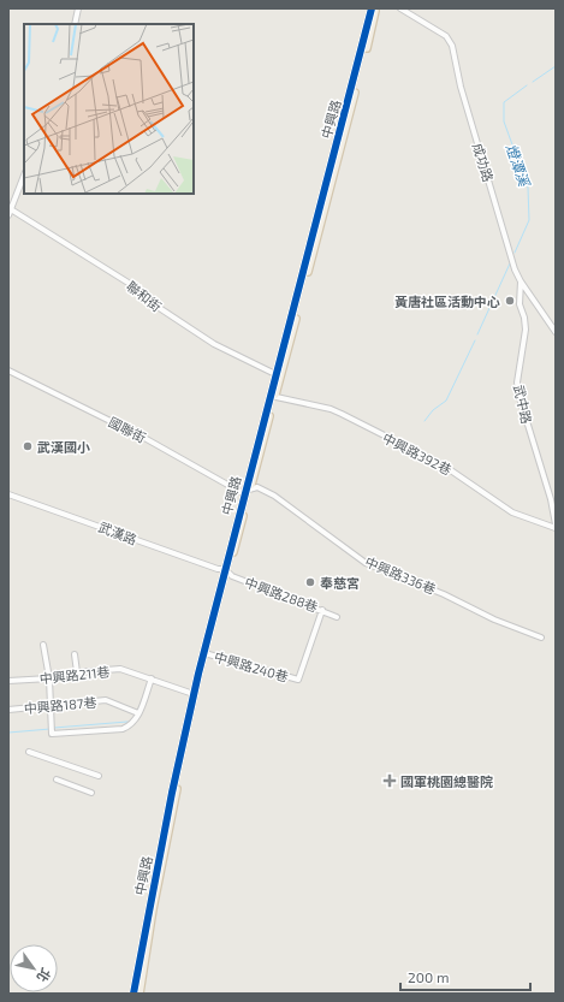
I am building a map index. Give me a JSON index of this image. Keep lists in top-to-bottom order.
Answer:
{
  "streets": {
    "main road": ["中興路"],
    "street": [
      "成功路",
      "聯和街",
      "武中路",
      "國聯街",
      "中興路392巷",
      "武漢路",
      "中興路336巷",
      "中興路288巷",
      "中興路240巷",
      "中興路211巷",
      "中興路187巷"
    ]
  },
  "crossings": [
    ["中興路", "聯和街"],
    ["中興路", "國聯街"],
    ["中興路", "中興路392巷"],
    ["中興路", "武漢路"],
    ["中興路", "中興路336巷"],
    ["中興路", "中興路288巷"],
    ["中興路", "中興路240巷"],
    ["中興路", "中興路211巷"],
    ["成功路", "武中路"],
    ["國聯街", "中興路336巷"],
    ["武漢路", "中興路288巷"],
    ["中興路288巷", "中興路240巷"]
  ],
  "water": ["燈潭溪"],
  "places": {
    "other": ["黃唐社區活動中心", "武漢國小", "奉慈宮"],
    "health": ["國軍桃園總醫院"]
  },
  "scale_bar": "200 m",
  "north": "bottom right"
}
